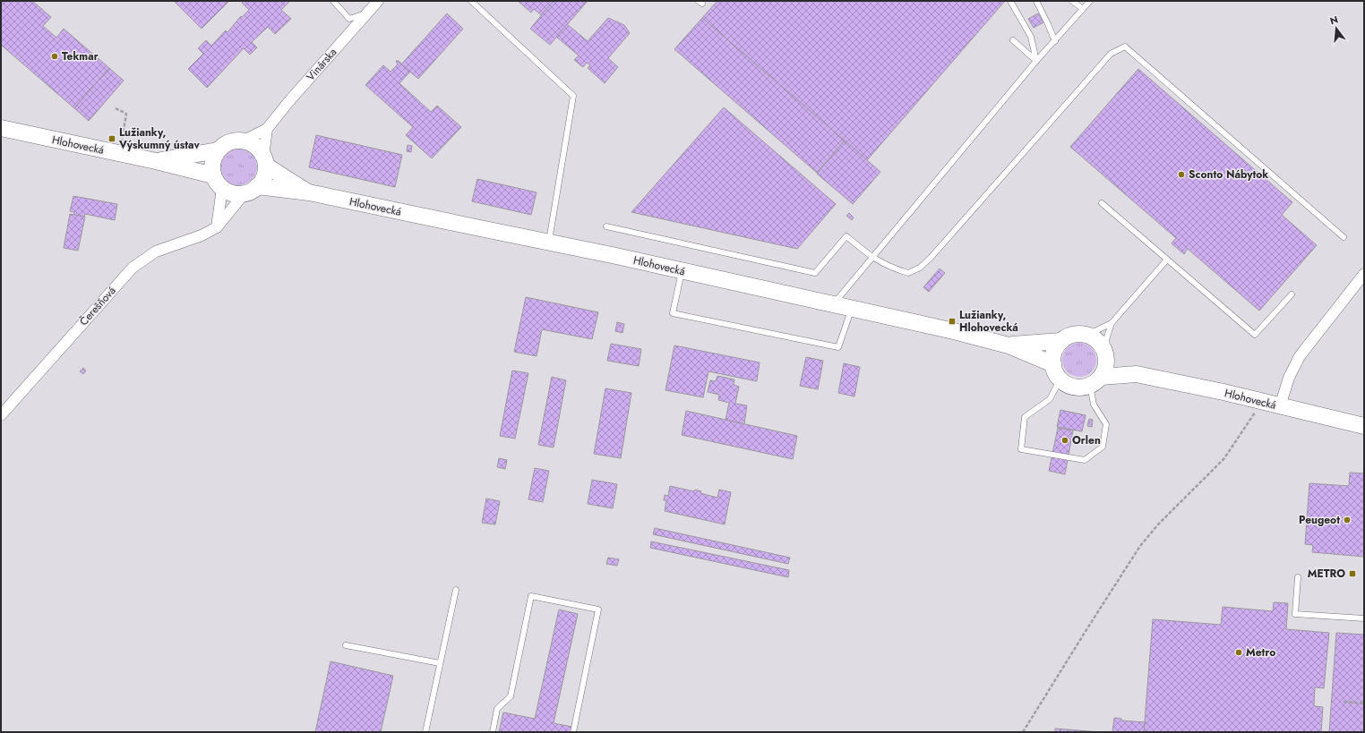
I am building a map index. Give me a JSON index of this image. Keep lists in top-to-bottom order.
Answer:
{
  "streets": {
    "main road": ["Hlohovecká"],
    "street": ["Vinárska", "Čerešňová"]
  },
  "crossings": [
    ["Vinárska", "Hlohovecká"],
    ["Vinárska", "Čerešňová"],
    ["Hlohovecká", "Čerešňová"]
  ],
  "places": {
    "other": [
      "Tekmar",
      "Sconto Nábytok",
      "Orlen",
      "Peugeot",
      "Metro"
    ],
    "transit": ["Lužianky, Výskumný ústav", "Lužianky, Hlohovecká", "METRO"]
  },
  "north": "top"
}
